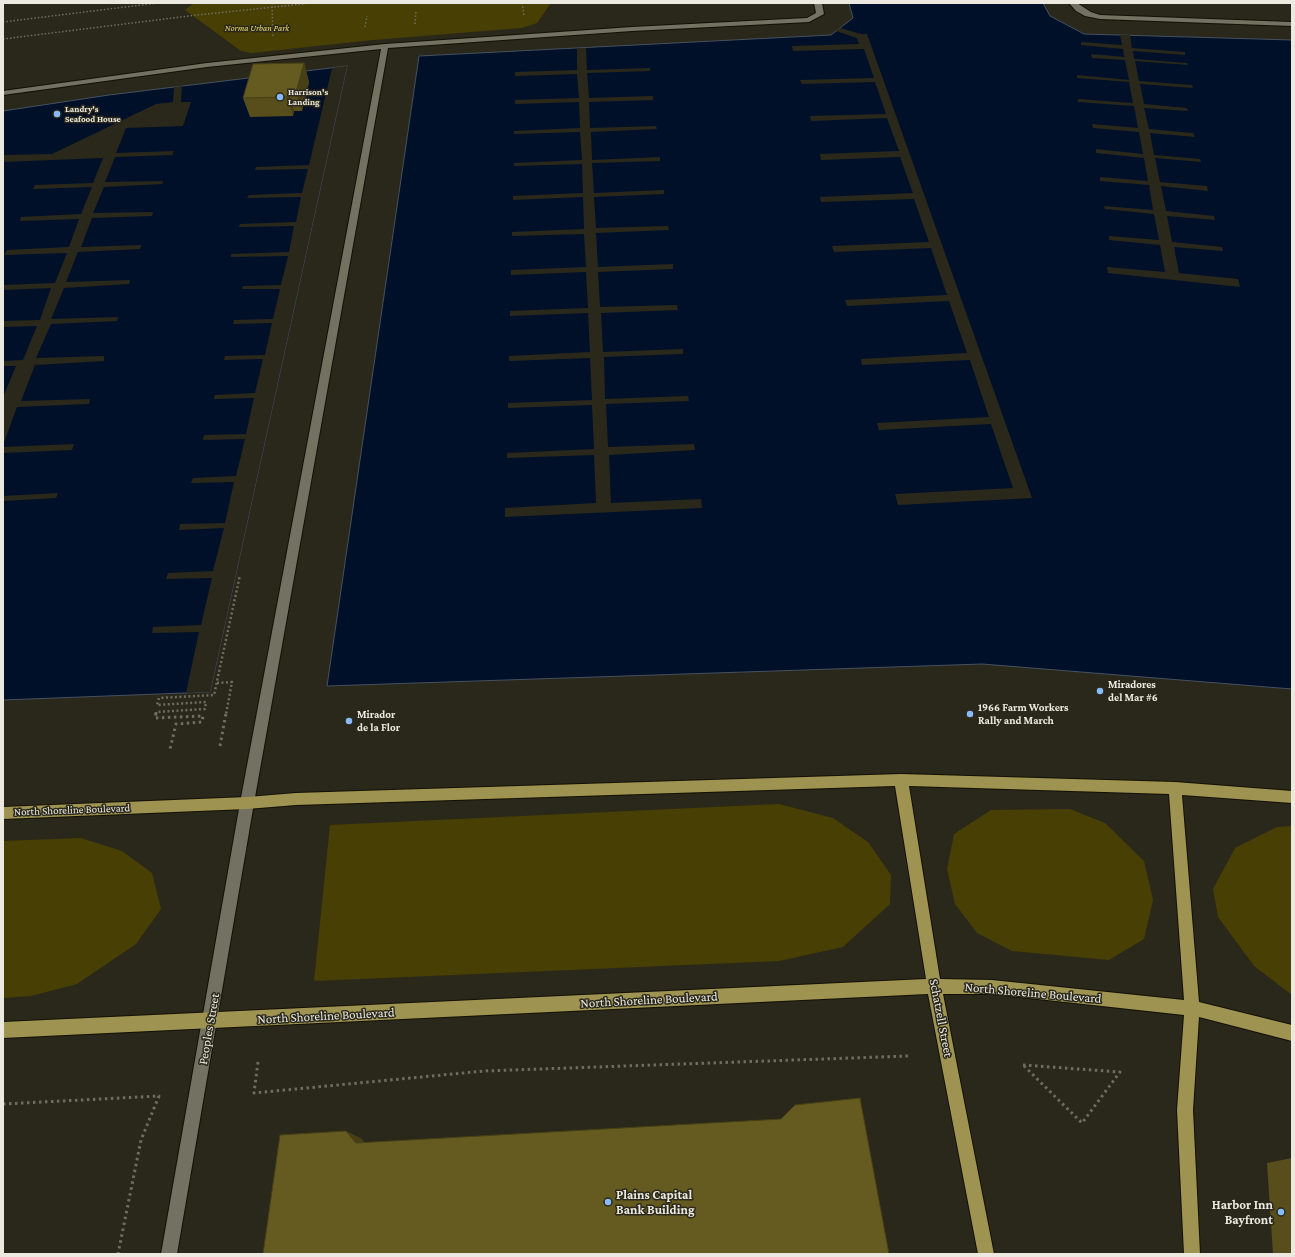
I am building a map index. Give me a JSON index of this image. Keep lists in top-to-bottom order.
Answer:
{
  "streets": {
    "main road": ["North Shoreline Boulevard", "Schatzell Street"],
    "street": ["Peoples Street"]
  },
  "crossings": [
    ["North Shoreline Boulevard", "Schatzell Street"],
    ["North Shoreline Boulevard", "Peoples Street"]
  ],
  "parks": ["Norma Urban Park"],
  "places": [
    "Harrison's Landing",
    "Landry's Seafood House",
    "Miradores del Mar #6",
    "1966 Farm Workers Rally and March",
    "Mirador de la Flor",
    "Plains Capital Bank Building",
    "Harbor Inn Bayfront"
  ]
}
